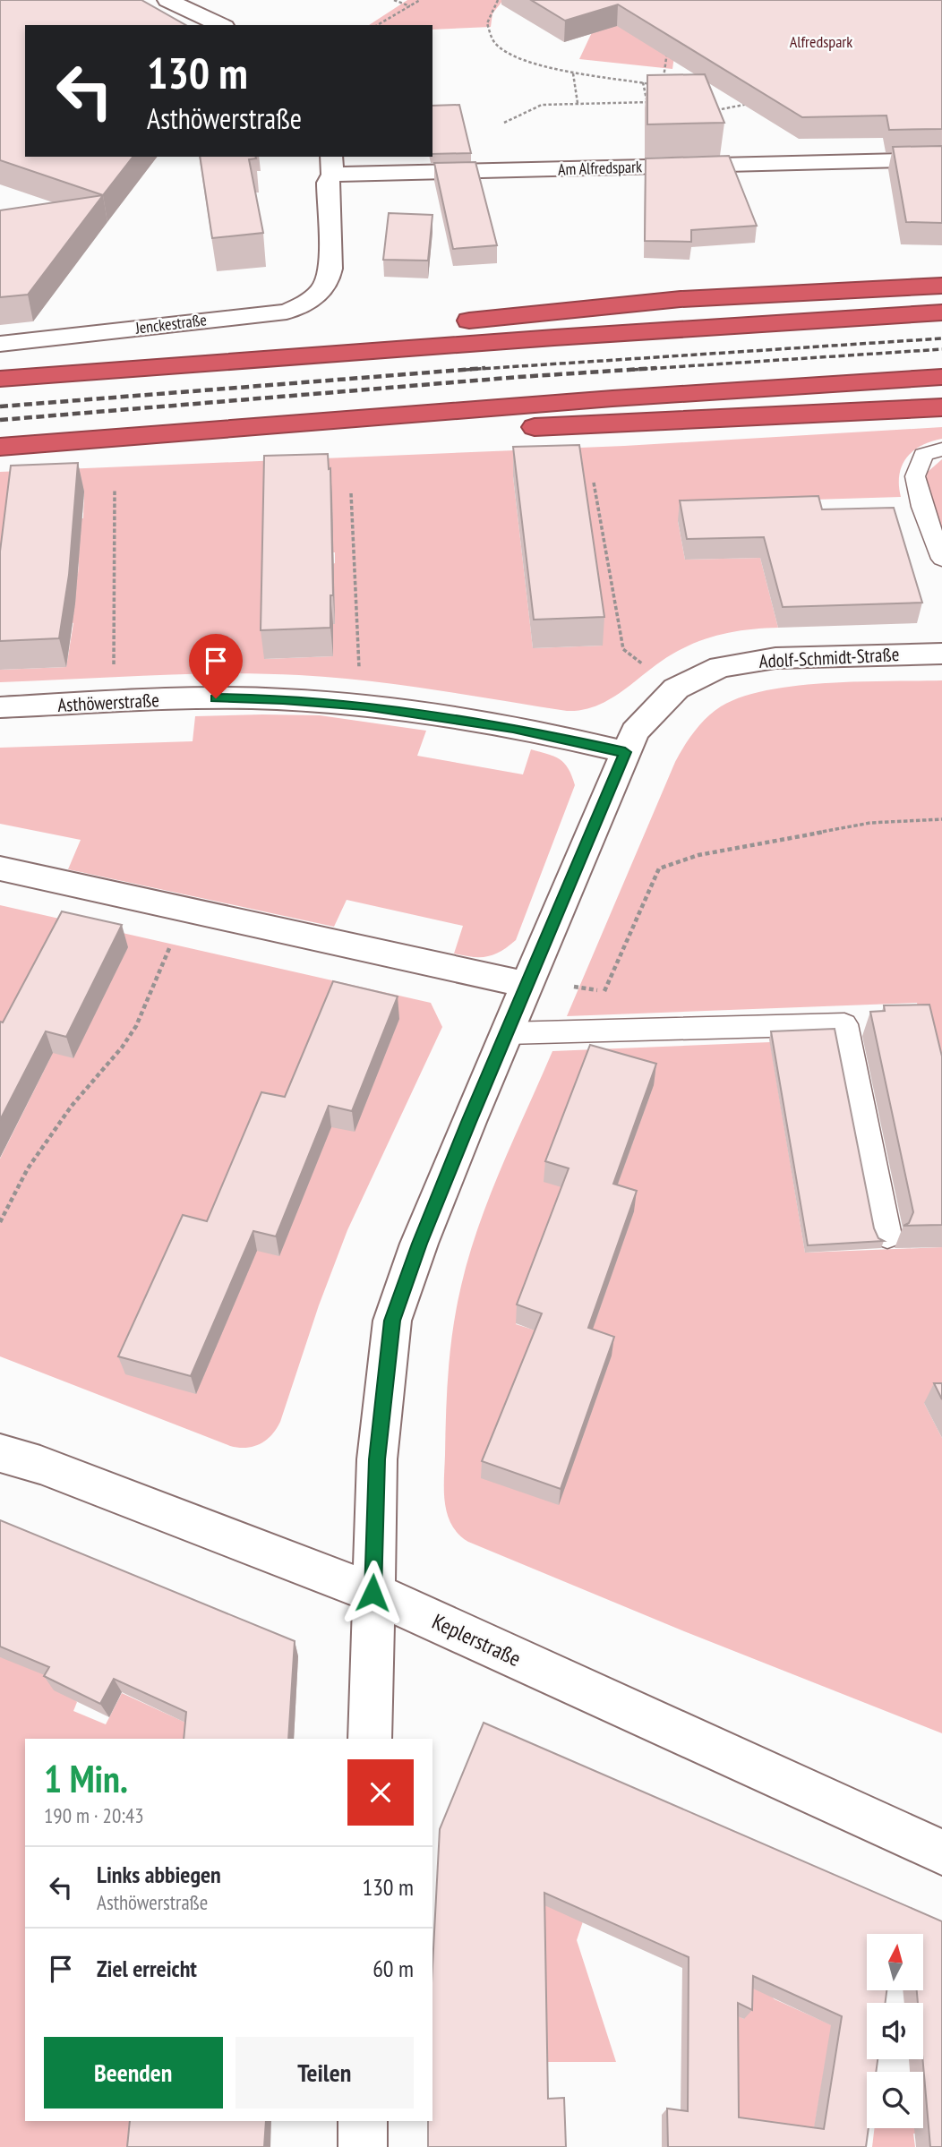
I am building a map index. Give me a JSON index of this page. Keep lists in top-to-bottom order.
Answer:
{
  "streets": {
    "street": [
      "Am Alfredspark",
      "Jenckestraße",
      "Adolf-Schmidt-Straße",
      "Asthöwerstraße",
      "Keplerstraße"
    ]
  },
  "crossings": [
    ["Am Alfredspark", "Jenckestraße"],
    ["Adolf-Schmidt-Straße", "Asthöwerstraße"],
    ["Adolf-Schmidt-Straße", "Keplerstraße"]
  ],
  "parks": ["Alfredspark"],
  "north": "top",
  "page": {
    "turn": ["130 m", "Asthöwerstraße"],
    "heading": ["1 Min.", "190 m · 20:43"],
    "list": [
      {
        "name": "Links abbiegen",
        "note": "Asthöwerstraße",
        "value": "130 m"
      },
      {
        "name": "Ziel erreicht",
        "value": "60 m"
      }
    ],
    "buttons": ["Beenden", "Teilen"]
  }
}
